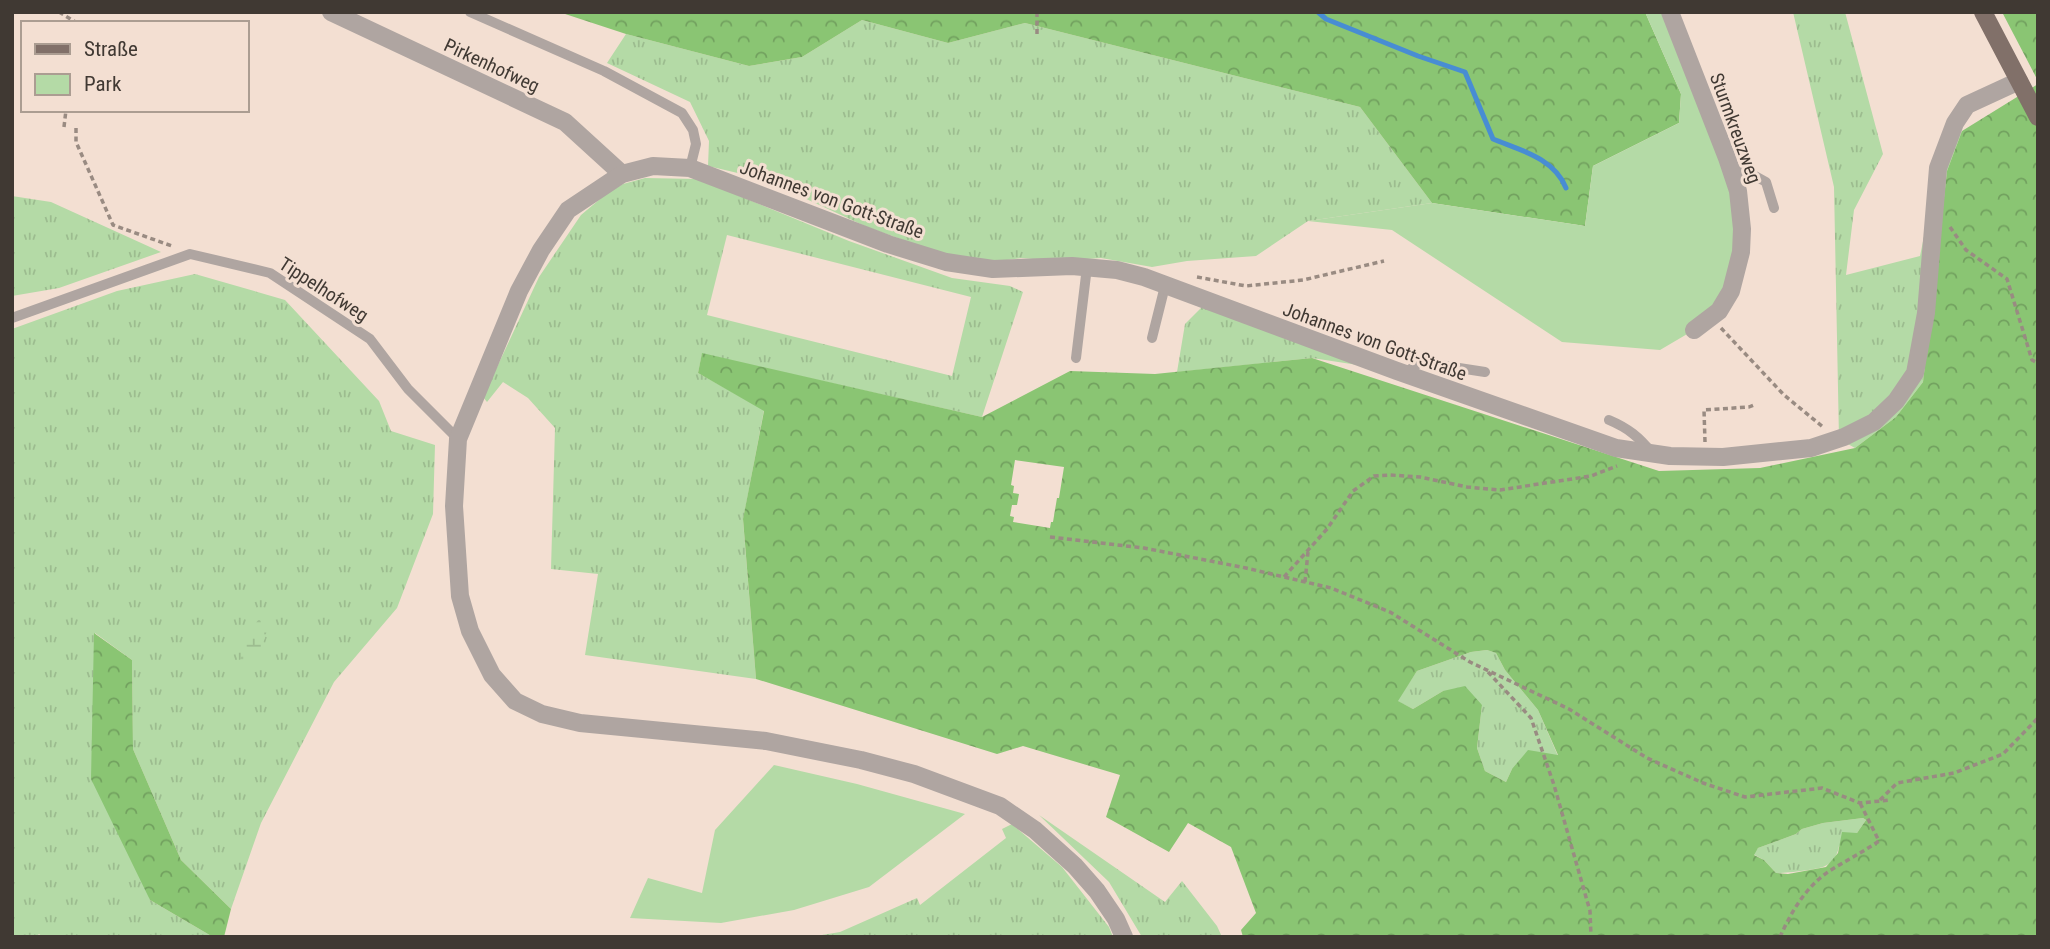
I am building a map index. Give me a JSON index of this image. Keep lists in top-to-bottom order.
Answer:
{
  "streets": {
    "street": ["Pirkenhofweg", "Sturmkreuzweg", "Johannes von Gott-Straße"],
    "lane": ["Tippelhofweg"]
  },
  "crossings": [
    ["Pirkenhofweg", "Johannes von Gott-Straße"],
    ["Johannes von Gott-Straße", "Tippelhofweg"]
  ],
  "legend": ["Straße", "Park"]
}
